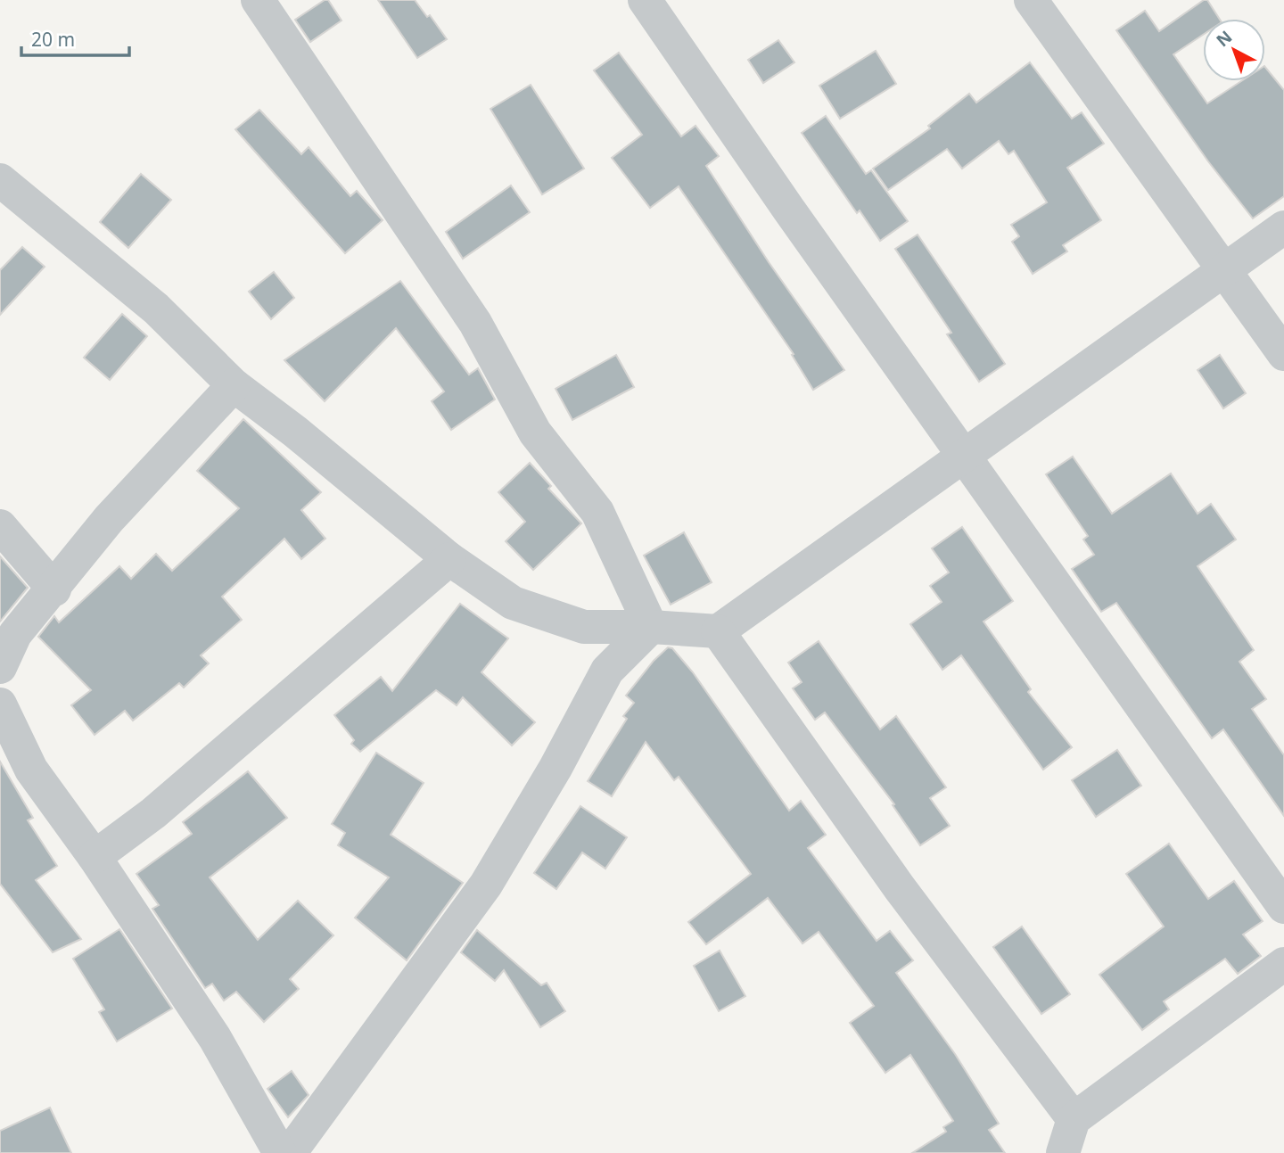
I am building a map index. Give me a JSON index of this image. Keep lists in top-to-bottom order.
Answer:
{
  "scale_bar": "20 m",
  "north": "top left"
}
